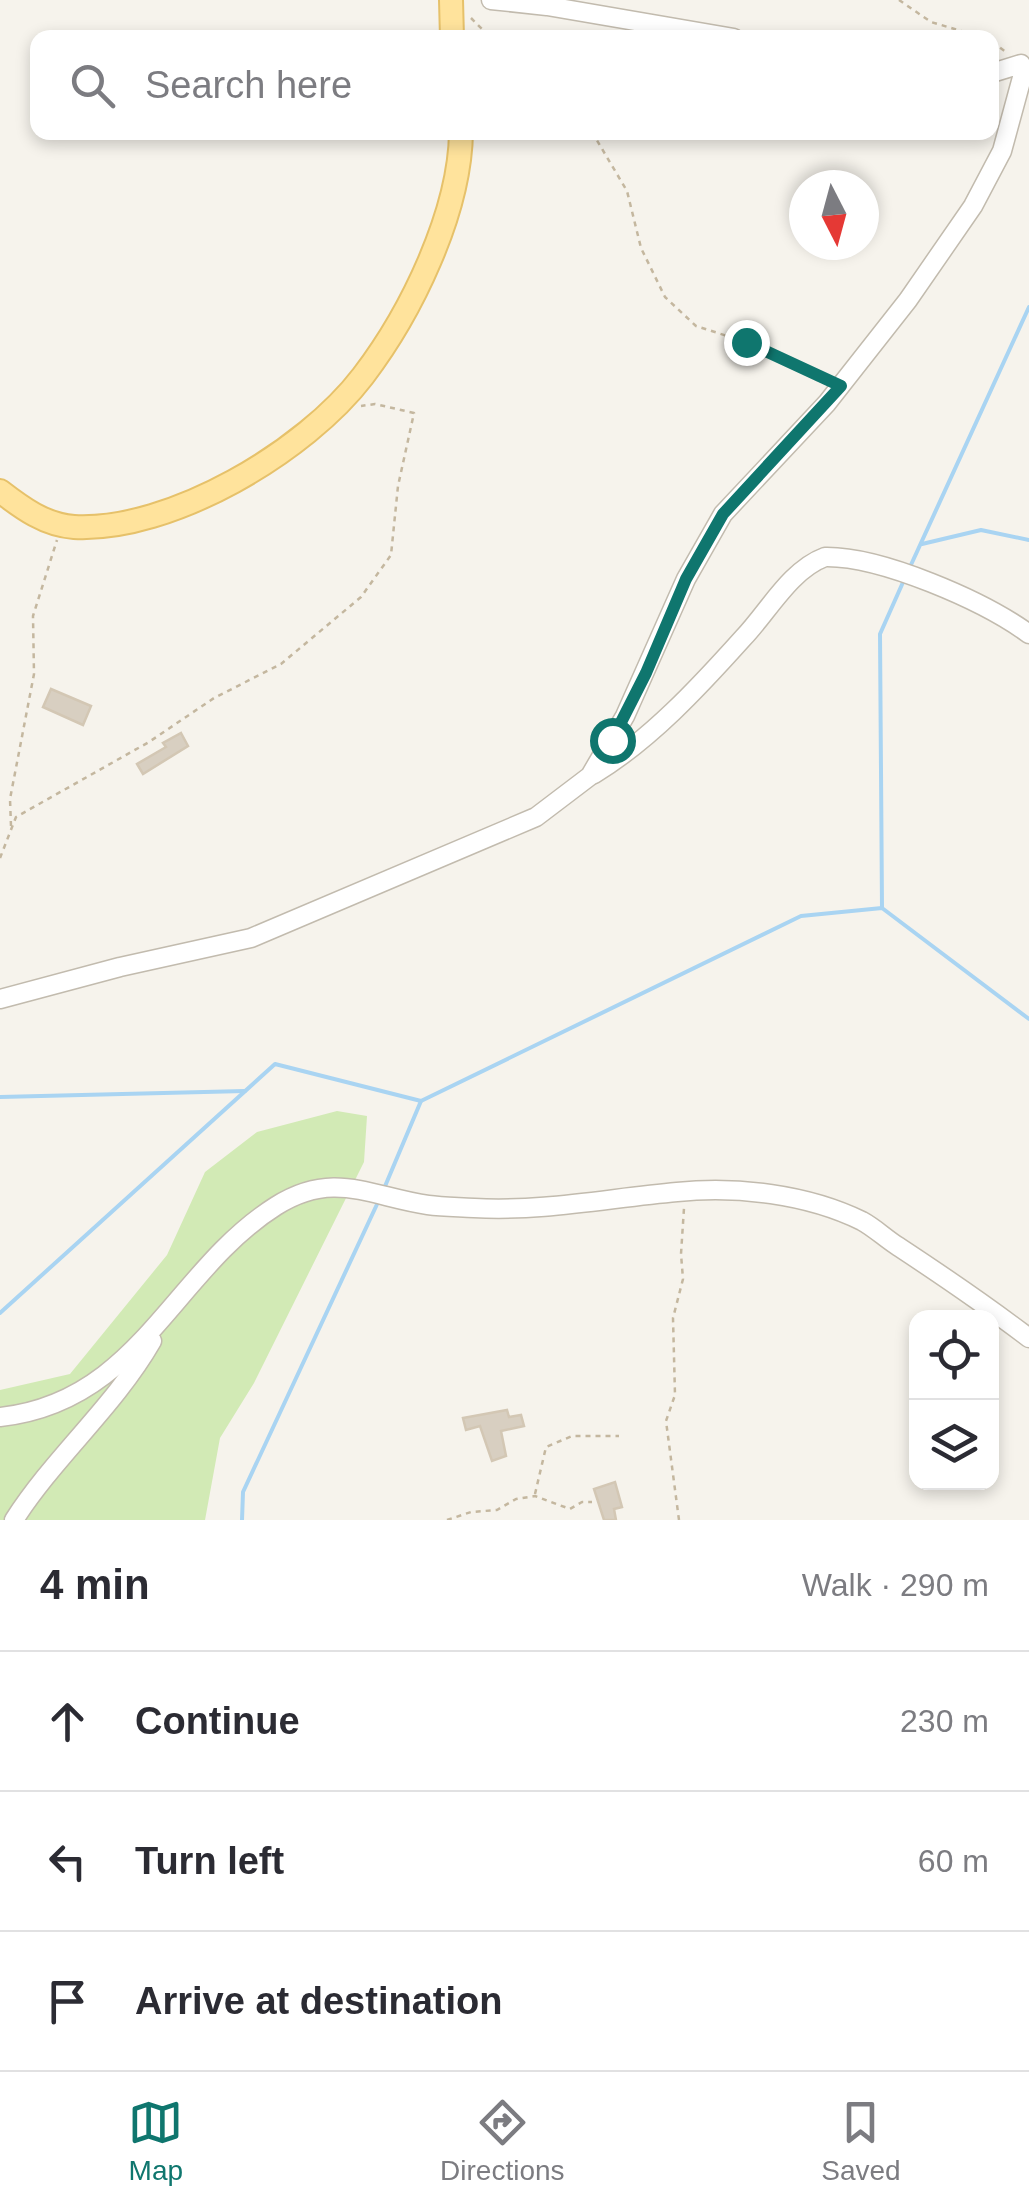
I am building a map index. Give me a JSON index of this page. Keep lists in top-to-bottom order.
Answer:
{
  "north": "bottom",
  "page": {
    "search": "Search here",
    "heading": ["4 min", "Walk · 290 m"],
    "list": [
      ["Continue", "230 m"],
      ["Turn left", "60 m"],
      "Arrive at destination"
    ],
    "nav": ["Map", "Directions", "Saved"]
  }
}
